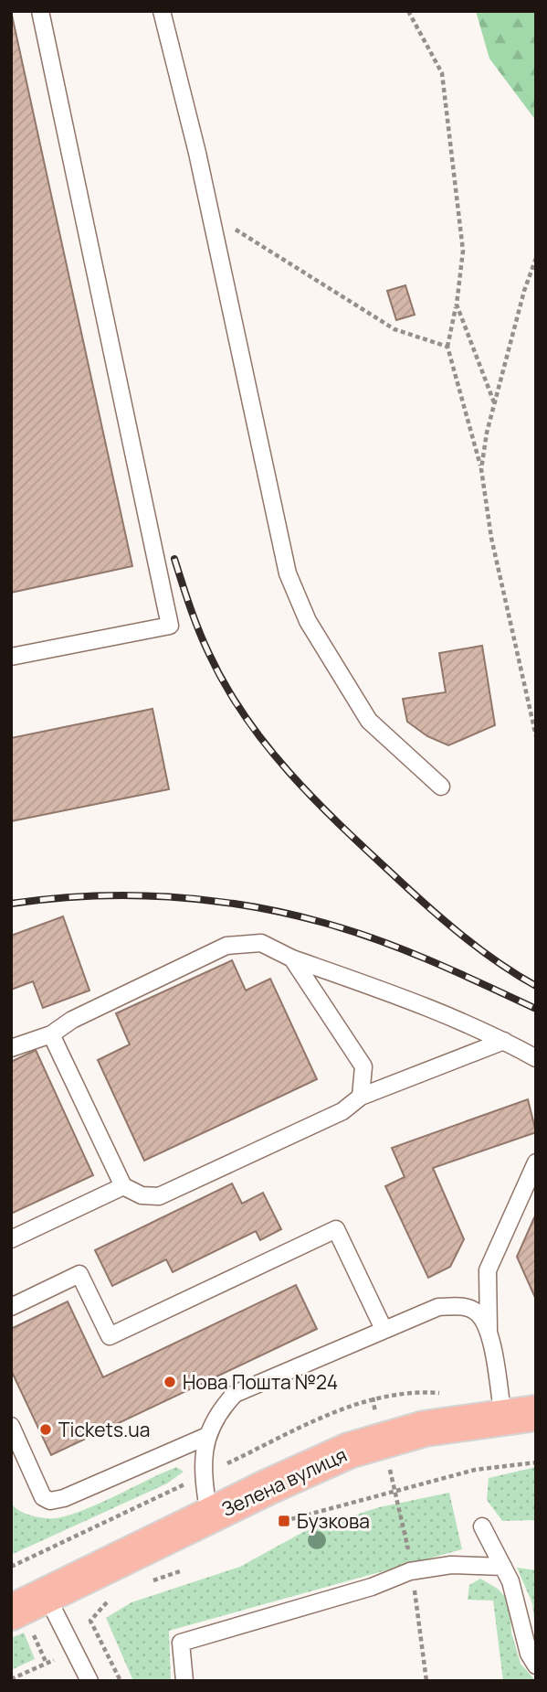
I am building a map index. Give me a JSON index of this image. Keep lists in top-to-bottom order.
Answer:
{
  "streets": {
    "main road": ["Зелена вулиця"]
  },
  "places": {
    "other": ["Нова Пошта №24", "Tickets.ua"],
    "transit": ["Бузкова"]
  }
}
